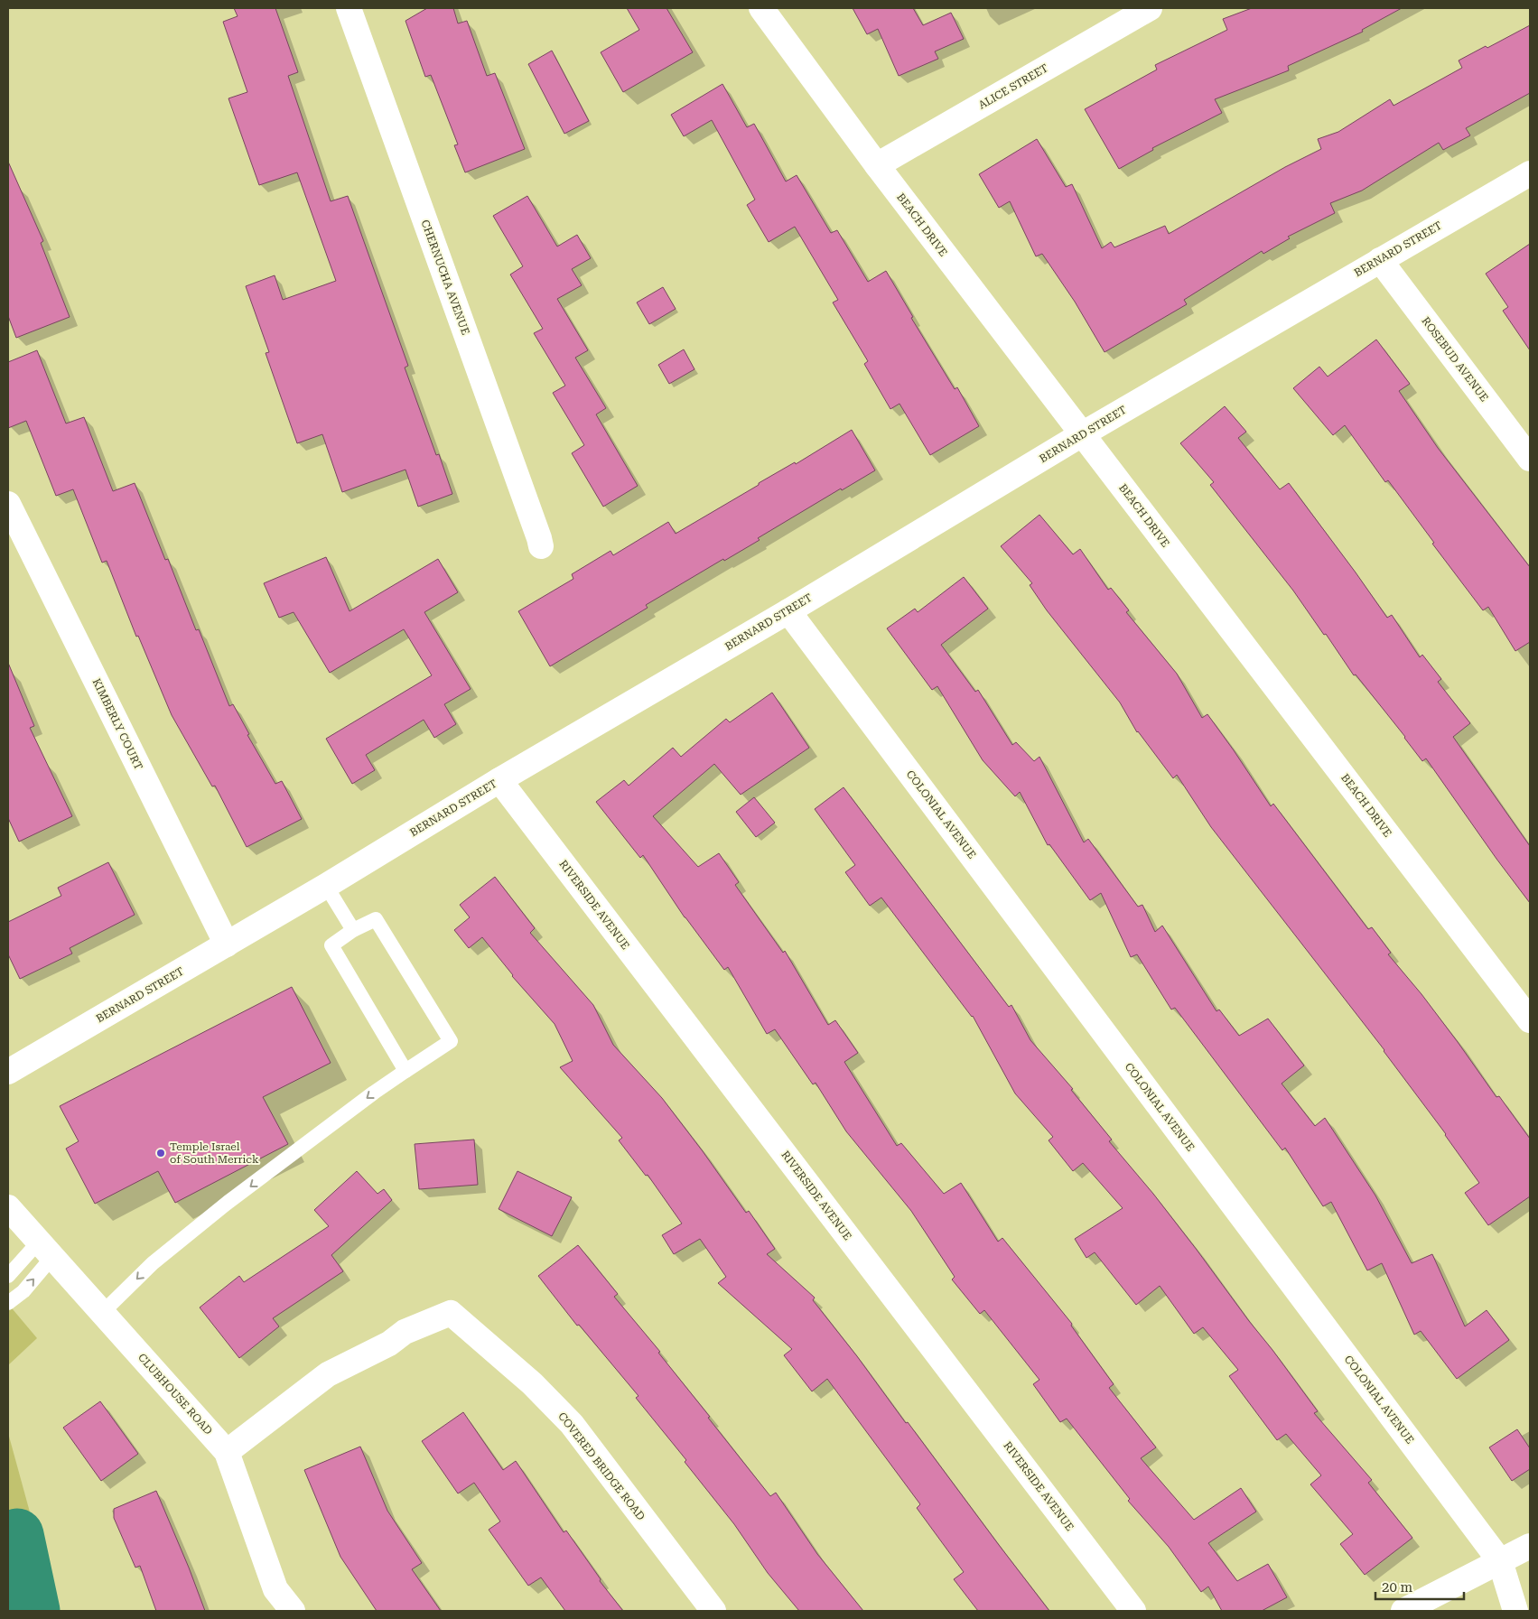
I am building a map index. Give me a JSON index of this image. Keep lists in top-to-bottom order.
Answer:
{
  "streets": {
    "street": [
      "ALICE STREET",
      "BEACH DRIVE",
      "BERNARD STREET",
      "CHERNUCHA AVENUE",
      "ROSEBUD AVENUE",
      "KIMBERLY COURT",
      "COLONIAL AVENUE",
      "RIVERSIDE AVENUE",
      "CLUBHOUSE ROAD",
      "COVERED BRIDGE ROAD"
    ]
  },
  "crossings": [
    ["ALICE STREET", "BEACH DRIVE"],
    ["BEACH DRIVE", "BERNARD STREET"],
    ["BERNARD STREET", "ROSEBUD AVENUE"],
    ["BERNARD STREET", "KIMBERLY COURT"],
    ["BERNARD STREET", "COLONIAL AVENUE"],
    ["BERNARD STREET", "RIVERSIDE AVENUE"],
    ["CLUBHOUSE ROAD", "COVERED BRIDGE ROAD"]
  ],
  "places": ["Temple Israel of South Merrick"],
  "scale_bar": "20 m"
}
